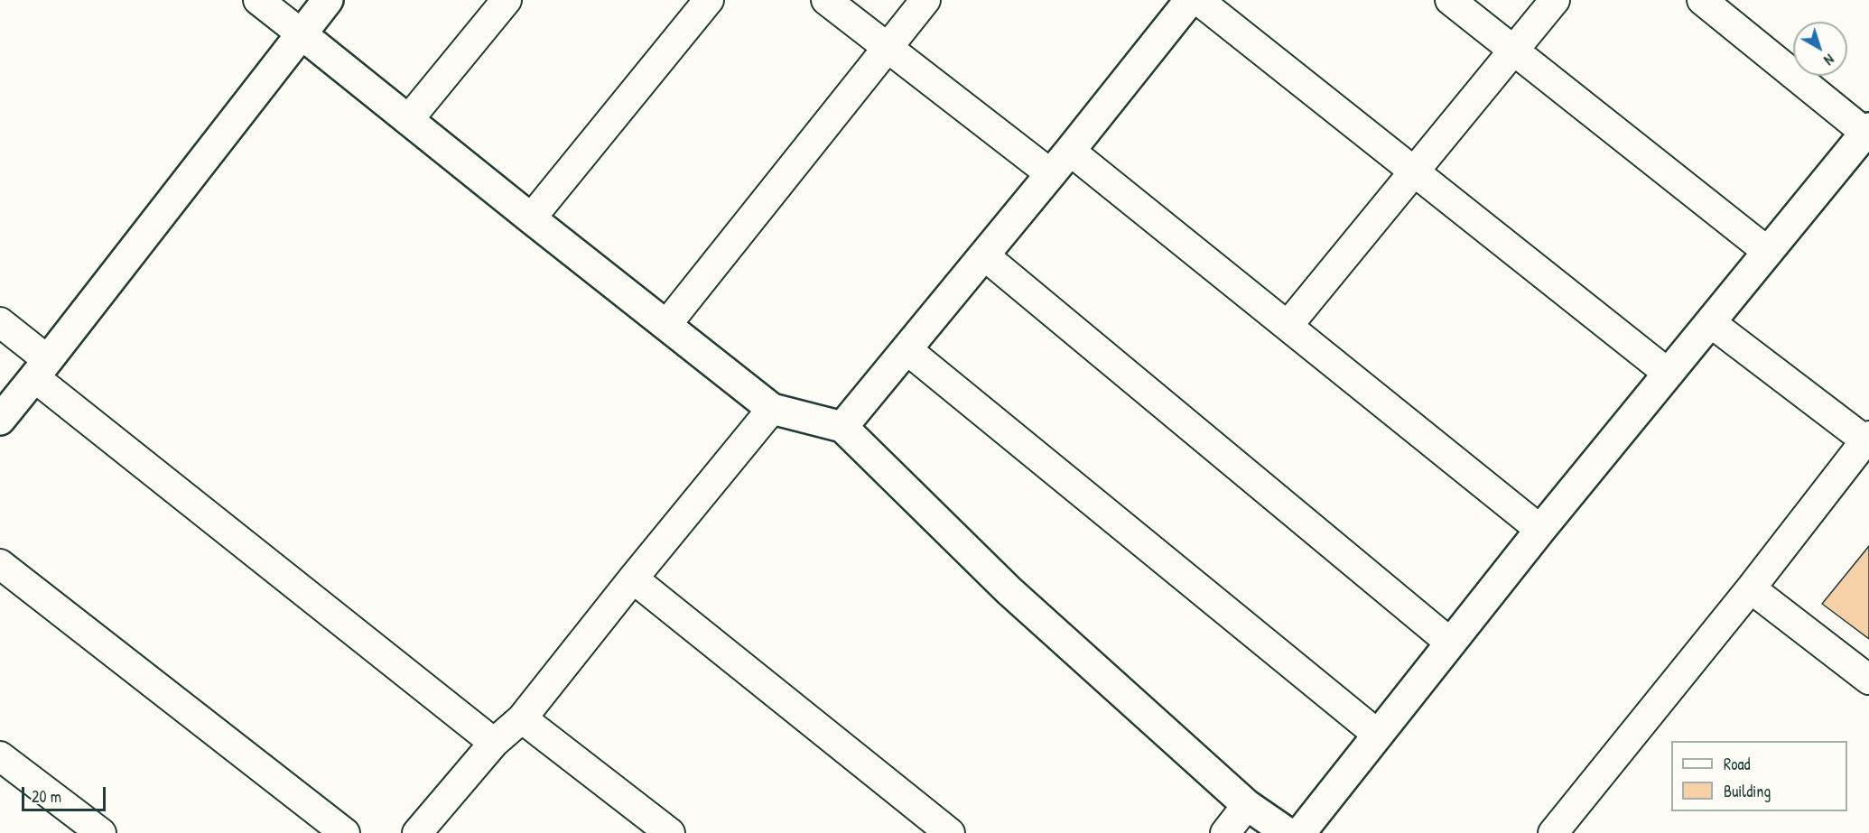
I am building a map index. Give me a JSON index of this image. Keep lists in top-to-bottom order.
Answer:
{
  "legend": ["Road", "Building"],
  "scale_bar": "20 m",
  "north": "bottom right"
}
